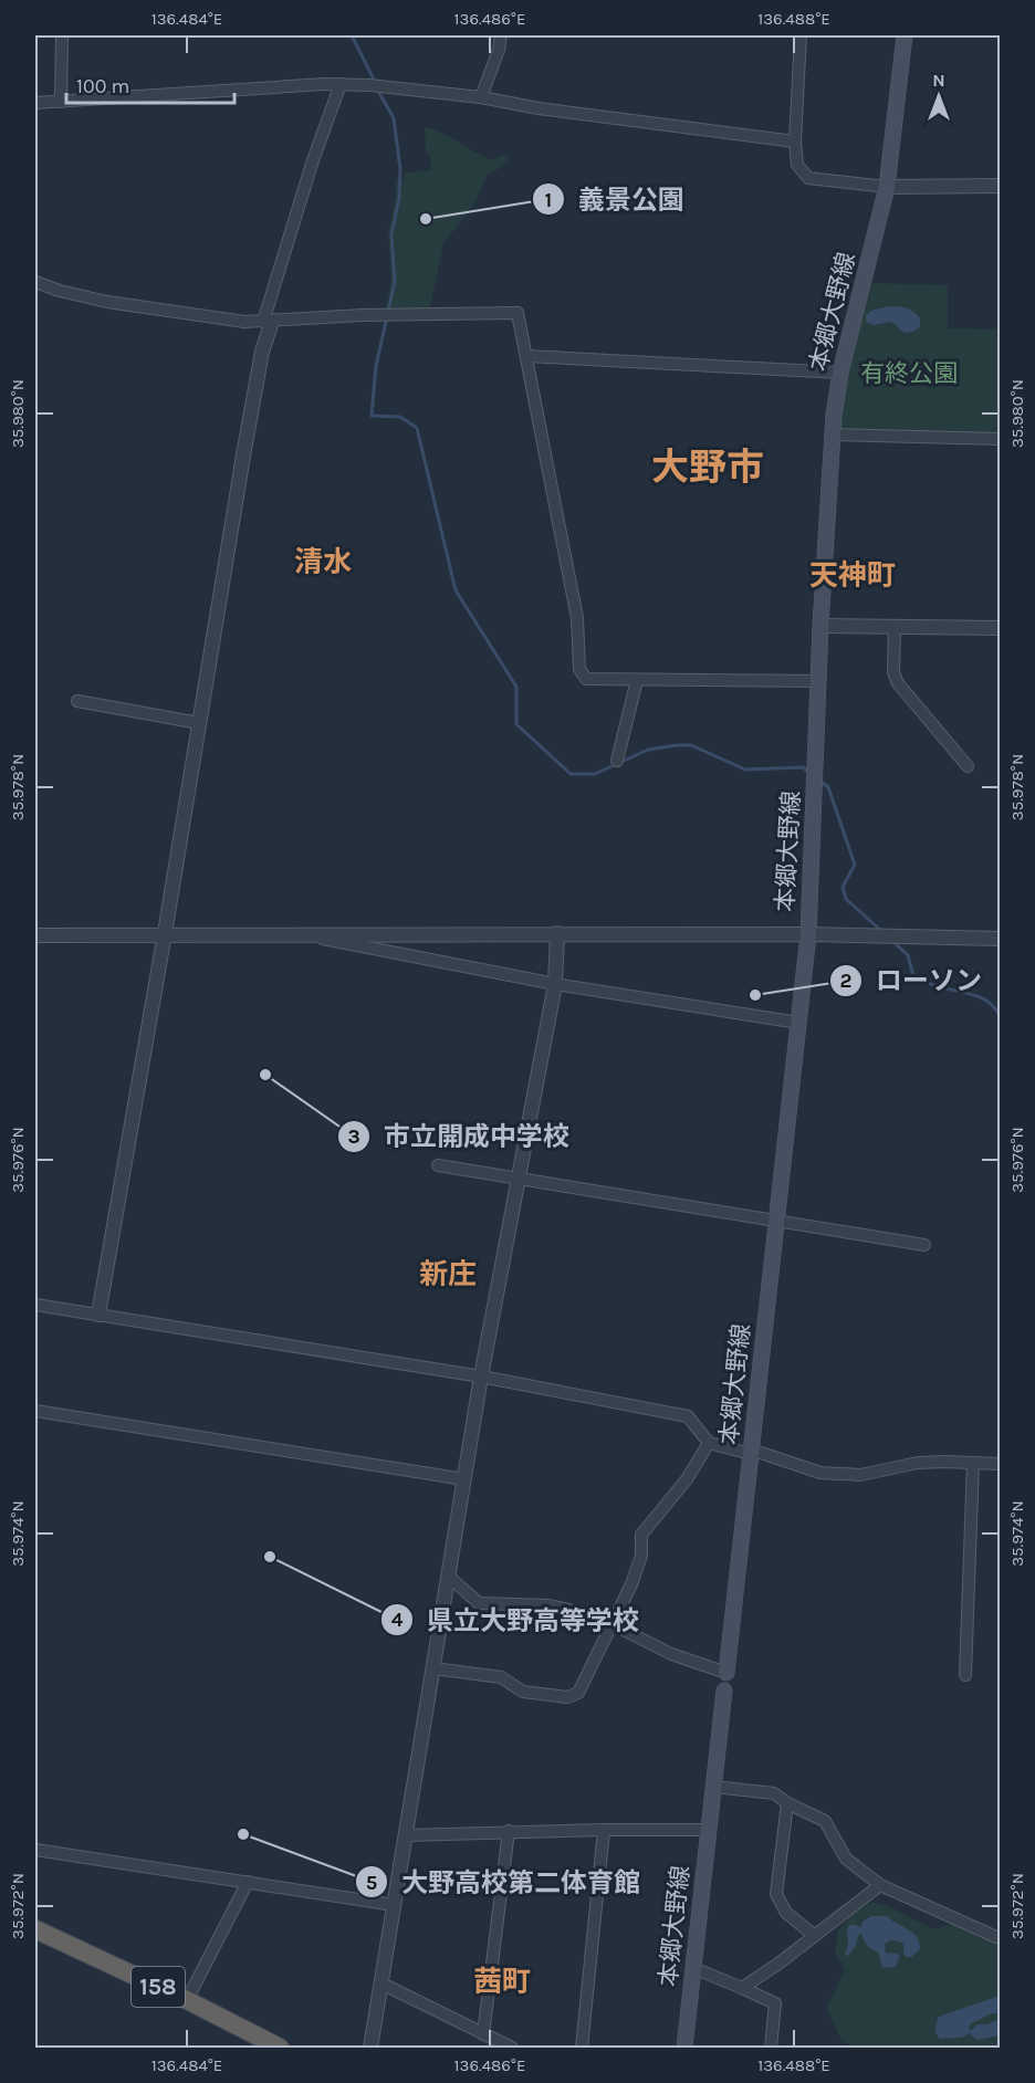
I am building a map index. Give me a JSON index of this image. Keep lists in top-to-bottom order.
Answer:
{
  "streets": {
    "highway": ["158"],
    "main road": ["本郷大野線"]
  },
  "districts": [
    "大野市",
    "清水",
    "天神町",
    "新庄",
    "茜町"
  ],
  "parks": ["有終公園"],
  "places": [
    "義景公園",
    "ローソン",
    "市立開成中学校",
    "県立大野高等学校",
    "大野高校第二体育館"
  ],
  "scale_bar": "100 m",
  "north": "top",
  "coordinates": [
    "136.484°E",
    "136.486°E",
    "136.488°E",
    "35.980°N",
    "35.978°N",
    "35.976°N",
    "35.974°N",
    "35.972°N"
  ]
}
